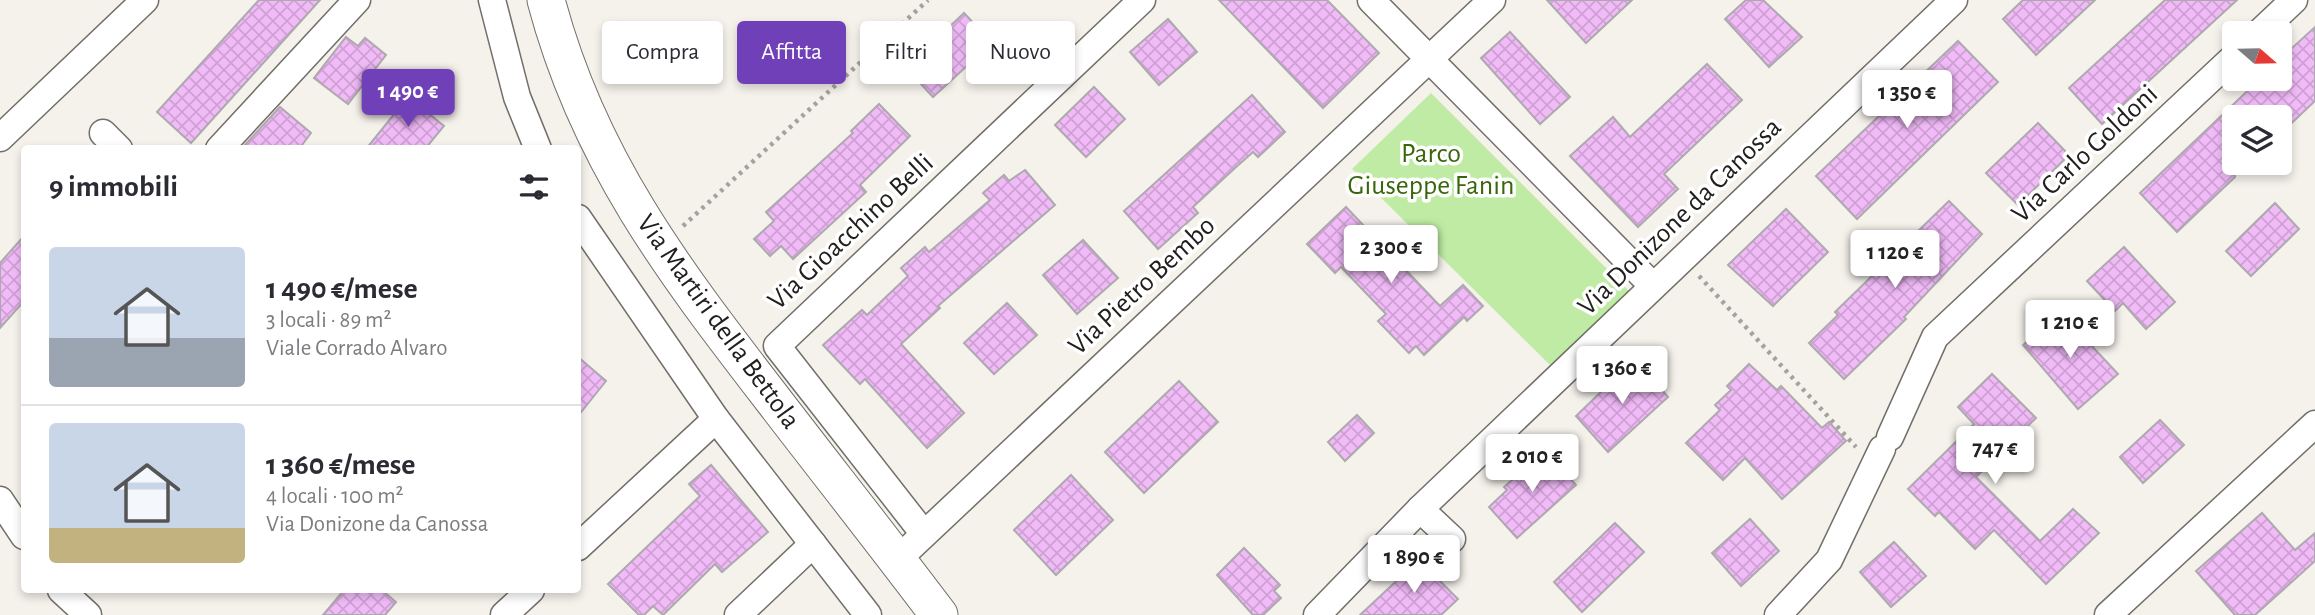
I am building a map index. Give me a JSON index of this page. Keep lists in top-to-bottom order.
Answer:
{
  "streets": {
    "main road": ["Via Martiri della Bettola"],
    "street": [
      "Via Carlo Goldoni",
      "Via Donizone da Canossa",
      "Via Gioacchino Belli",
      "Via Pietro Bembo"
    ]
  },
  "crossings": [
    ["Via Gioacchino Belli", "Via Pietro Bembo"],
    ["Via Pietro Bembo", "Via Martiri della Bettola"]
  ],
  "parks": ["Parco Giuseppe Fanin"],
  "north": "right",
  "page": {
    "chip": [
      "Compra",
      "Affitta",
      "Filtri",
      "Nuovo"
    ],
    "price": [
      "1 490 €",
      "1 350 €",
      "2 300 €",
      "1 120 €",
      "1 210 €",
      "1 360 €",
      "747 €",
      "2 010 €",
      "1 890 €"
    ],
    "heading": "9 immobili",
    "list": [
      {
        "name": "1 490 €/mese",
        "note": "3 locali · 89 m² · Viale Corrado Alvaro"
      },
      {
        "name": "1 360 €/mese",
        "note": "4 locali · 100 m² · Via Donizone da Canossa"
      }
    ]
  }
}
